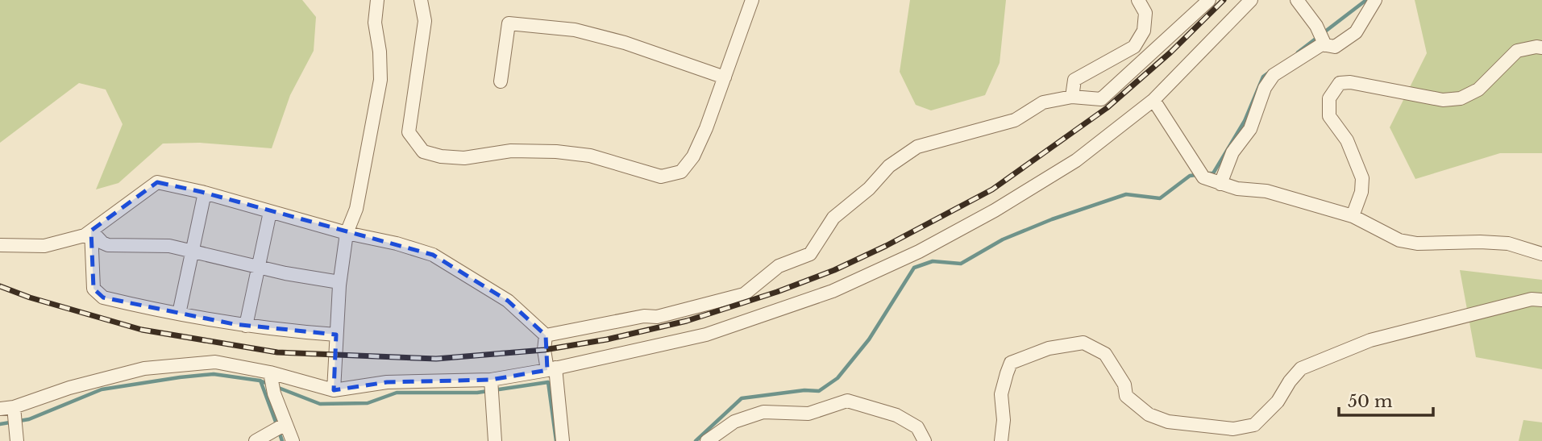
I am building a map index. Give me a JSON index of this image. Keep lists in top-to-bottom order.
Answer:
{
  "scale_bar": "50 m"
}
